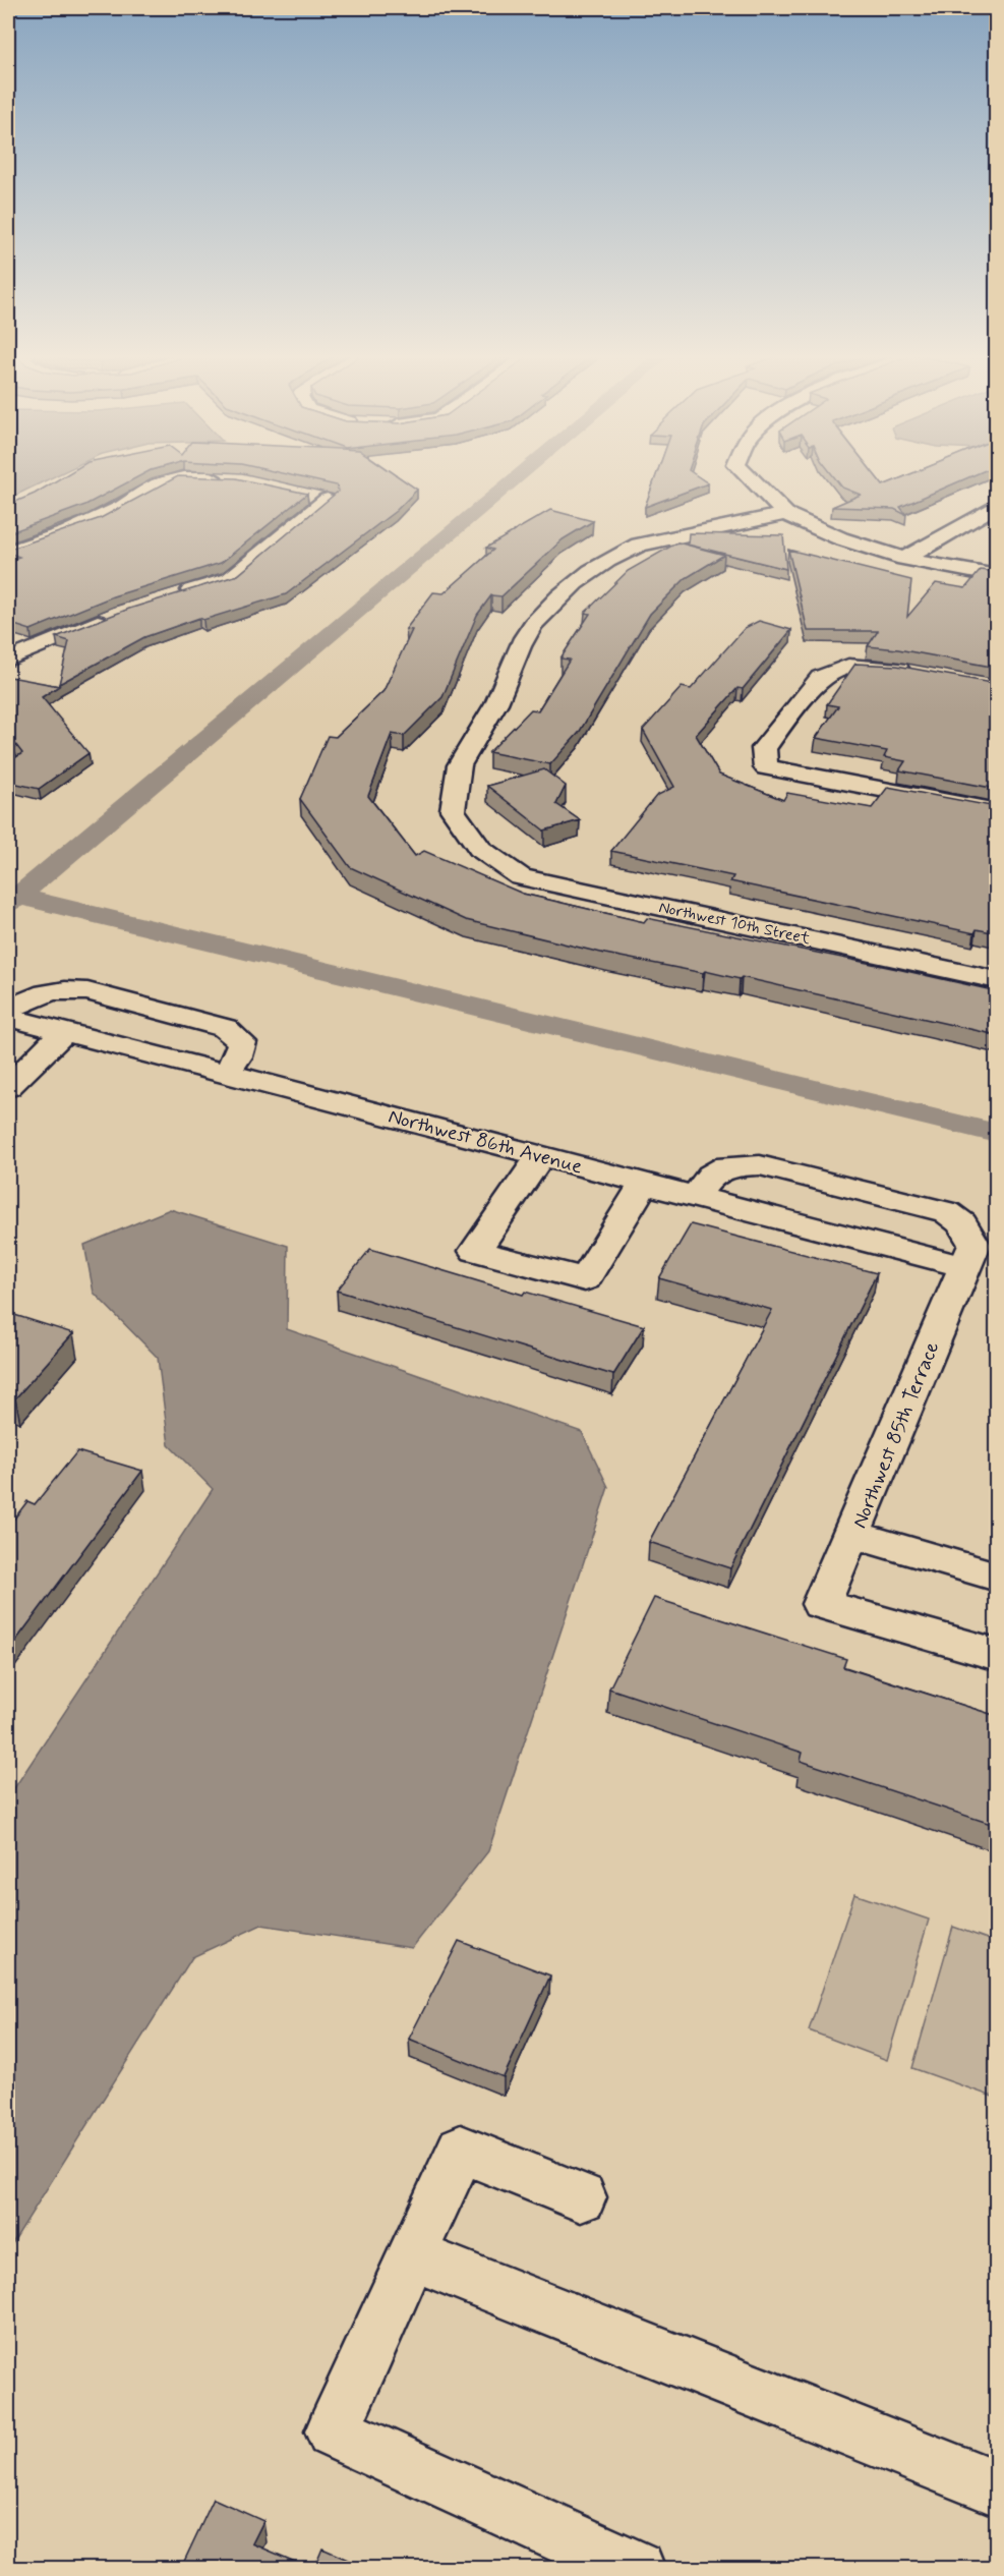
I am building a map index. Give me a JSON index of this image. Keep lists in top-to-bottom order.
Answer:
{
  "streets": {
    "street": ["Northwest 10th Street", "Northwest 86th Avenue", "Northwest 85th Terrace"]
  },
  "crossings": [
    ["Northwest 86th Avenue", "Northwest 85th Terrace"]
  ]
}
